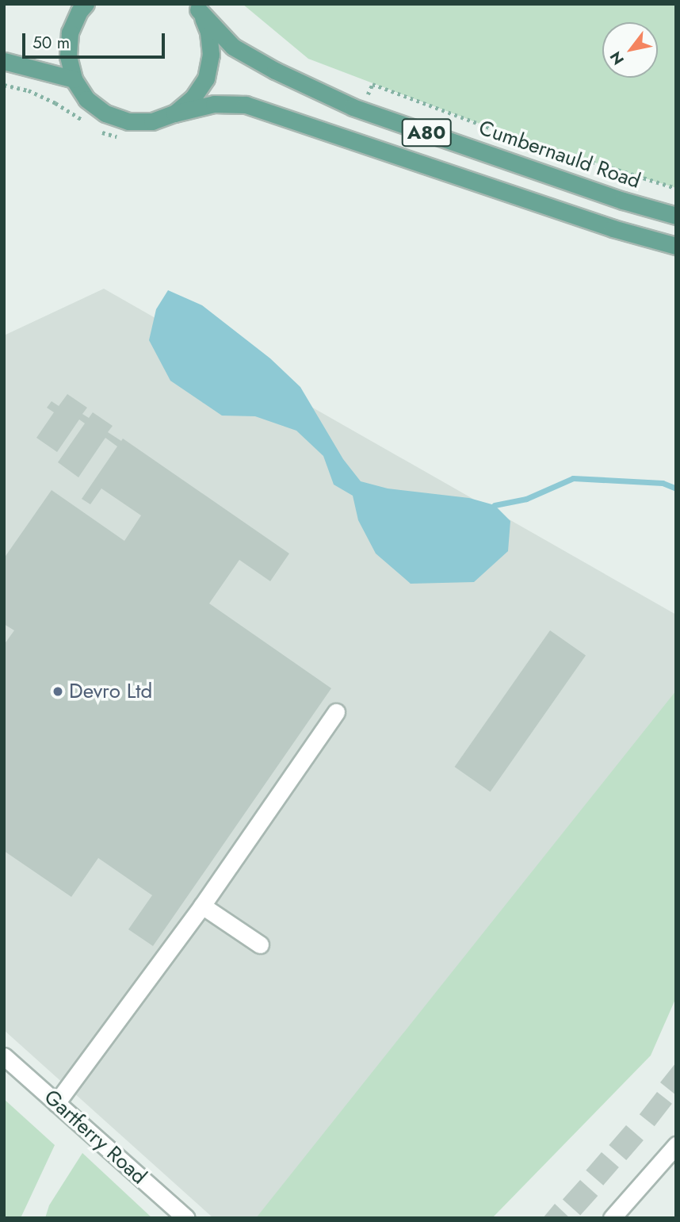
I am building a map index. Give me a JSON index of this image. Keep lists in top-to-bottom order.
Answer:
{
  "streets": {
    "main road": ["A80", "Cumbernauld Road"],
    "street": ["Gartferry Road"]
  },
  "places": ["Devro Ltd"],
  "scale_bar": "50 m",
  "north": "bottom left"
}
